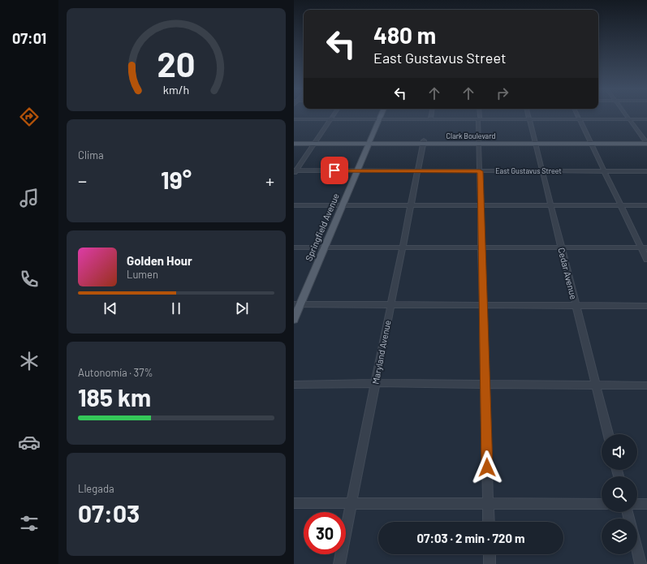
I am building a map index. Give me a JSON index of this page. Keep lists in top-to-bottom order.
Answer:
{
  "streets": {
    "main road": ["Clark Boulevard", "Springfield Avenue"],
    "street": ["East Gustavus Street", "Cedar Avenue", "Maryland Avenue"]
  },
  "crossings": [
    ["Clark Boulevard", "Springfield Avenue"],
    ["Clark Boulevard", "Cedar Avenue"],
    ["Clark Boulevard", "Maryland Avenue"],
    ["East Gustavus Street", "Springfield Avenue"],
    ["East Gustavus Street", "Cedar Avenue"],
    ["East Gustavus Street", "Maryland Avenue"]
  ],
  "page": {
    "tabs": "07:01",
    "turn": ["480 m", "East Gustavus Street"],
    "tile": [
      "Clima",
      ["Autonomía · 37%", "185 km"],
      ["Llegada", "07:03"]
    ],
    "heat": ["−", "19°", "+"],
    "song": ["Golden Hour", "Lumen"],
    "limit": "30",
    "trip": "07:03 · 2 min · 720 m",
    "gauge": ["20", "km/h"]
  }
}
